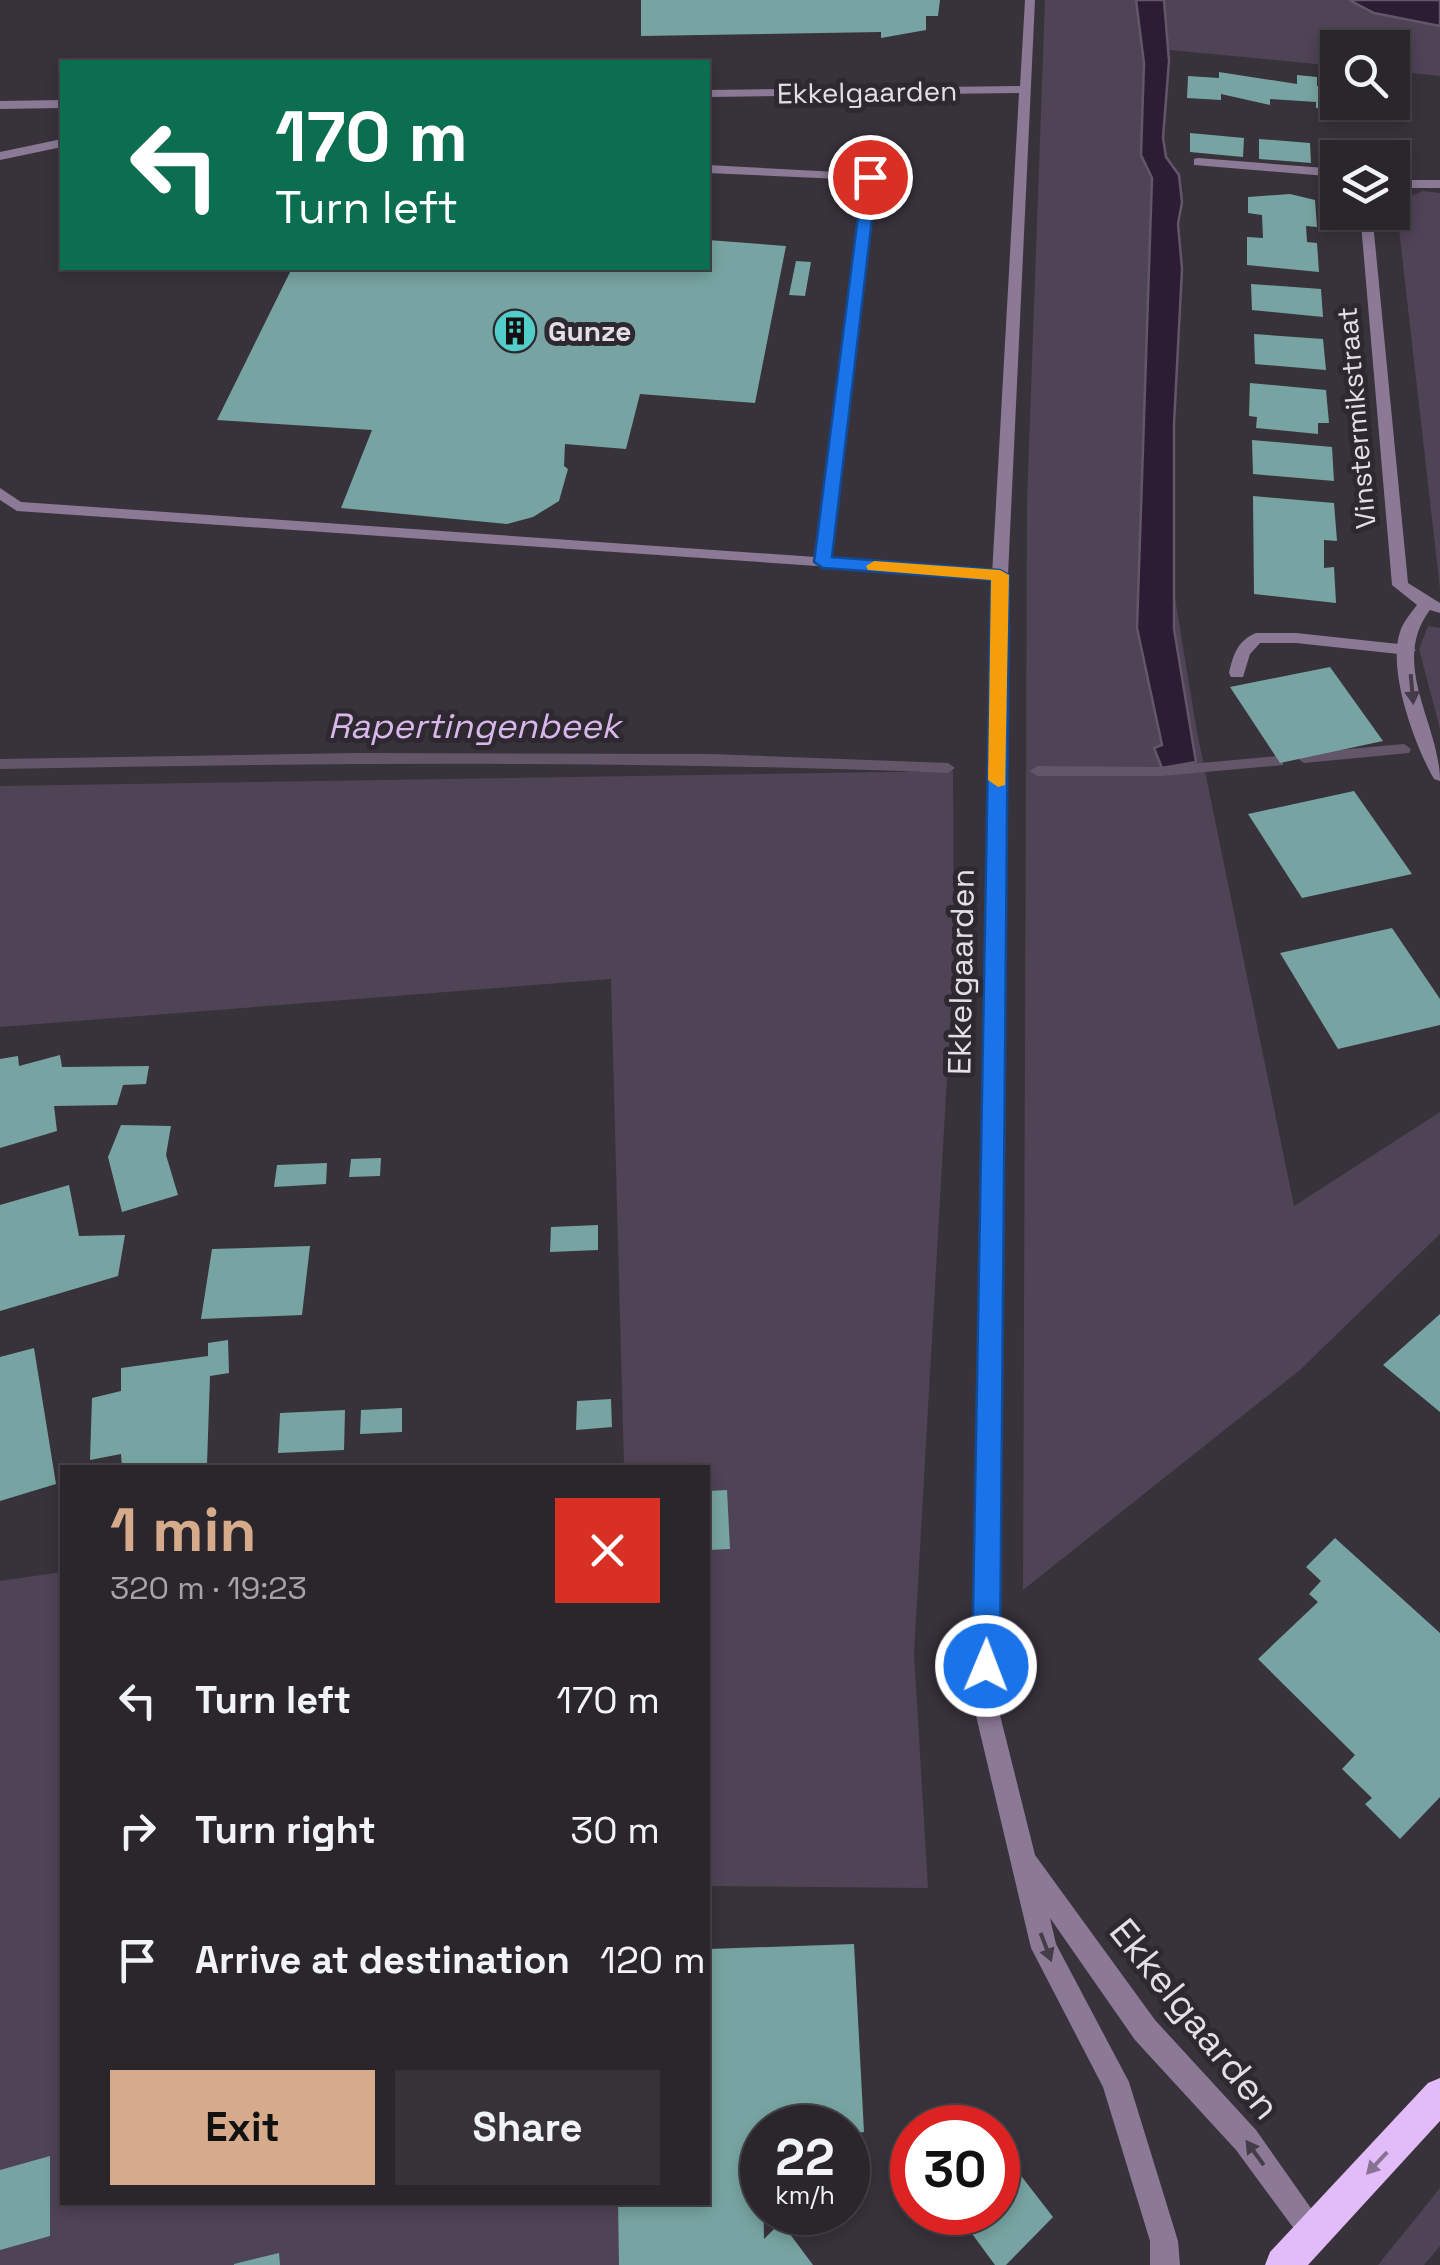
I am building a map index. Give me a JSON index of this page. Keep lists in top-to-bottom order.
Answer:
{
  "streets": {
    "street": ["Ekkelgaarden", "Vinstermikstraat"]
  },
  "water": ["Rapertingenbeek"],
  "places": {
    "building": ["Gunze"]
  },
  "page": {
    "turn": ["170 m", "Turn left"],
    "heading": ["1 min", "320 m · 19:23"],
    "list": [
      {
        "name": "Turn left",
        "value": "170 m"
      },
      {
        "name": "Turn right",
        "value": "30 m"
      },
      {
        "name": "Arrive at destination",
        "value": "120 m"
      }
    ],
    "buttons": ["Exit", "Share"],
    "speed": "22 km/h",
    "limit": "30"
  }
}
